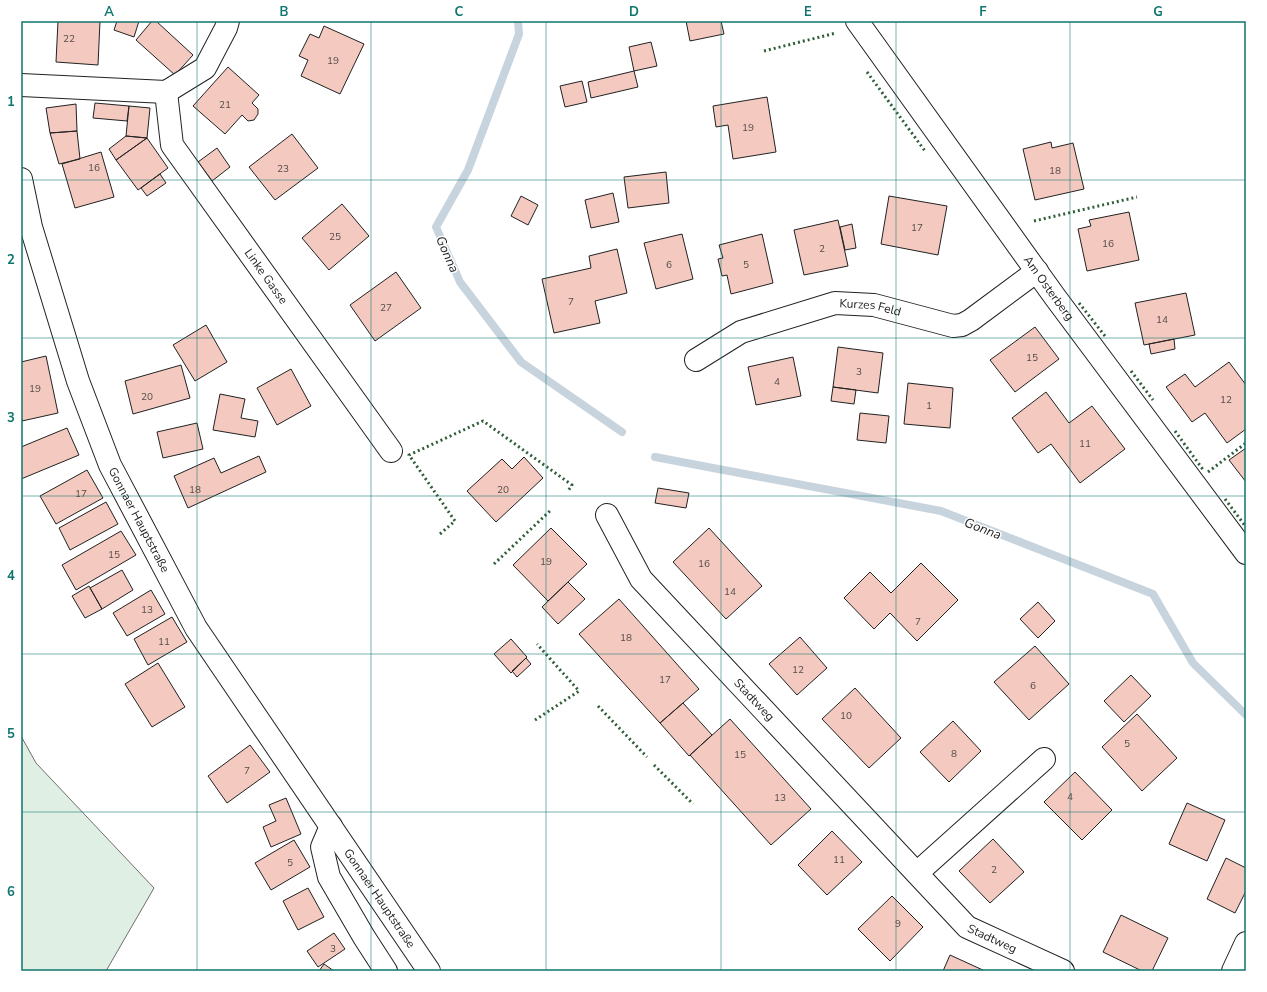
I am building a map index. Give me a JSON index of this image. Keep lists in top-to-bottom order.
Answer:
{
  "streets": {
    "street": [
      "Linke Gasse",
      "Am Osterberg",
      "Kurzes Feld",
      "Gonnaer Hauptstraße",
      "Stadtweg"
    ]
  },
  "crossings": [
    ["Am Osterberg", "Kurzes Feld"]
  ],
  "water": ["Gonna"],
  "house_numbers": [
    "22",
    "19",
    "21",
    "19",
    "16",
    "23",
    "18",
    "17",
    "25",
    "16",
    "2",
    "6",
    "5",
    "7",
    "27",
    "14",
    "15",
    "3",
    "4",
    "19",
    "20",
    "12",
    "1",
    "11",
    "18",
    "20",
    "17",
    "15",
    "19",
    "16",
    "14",
    "13",
    "7",
    "18",
    "11",
    "12",
    "17",
    "6",
    "10",
    "5",
    "8",
    "15",
    "7",
    "4",
    "13",
    "11",
    "5",
    "2",
    "9",
    "3"
  ],
  "grid": {
    "columns": [
      "A",
      "B",
      "C",
      "D",
      "E",
      "F",
      "G"
    ],
    "rows": [
      "1",
      "2",
      "3",
      "4",
      "5",
      "6"
    ]
  }
}
